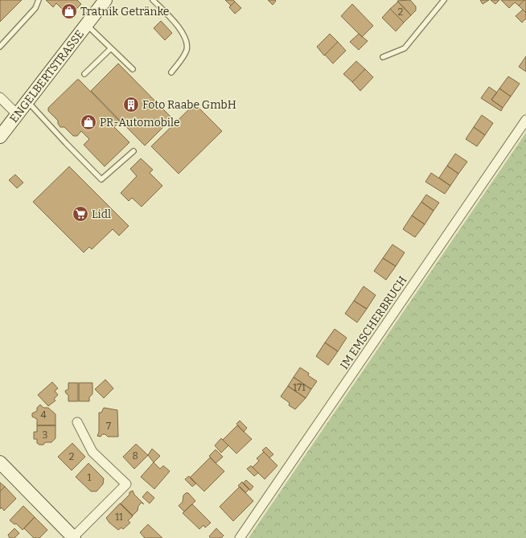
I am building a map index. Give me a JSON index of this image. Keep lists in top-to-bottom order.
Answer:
{
  "streets": {
    "street": ["ENGELBERTSTRASSE", "IM EMSCHERBRUCH"]
  },
  "places": {
    "shop": ["Tratnik Getränke", "PR-Automobile"],
    "building": ["Foto Raabe GmbH"],
    "supermarket": ["Lidl"]
  },
  "house_numbers": [
    "2",
    "171",
    "4",
    "7",
    "3",
    "8",
    "2",
    "1",
    "11"
  ]
}
